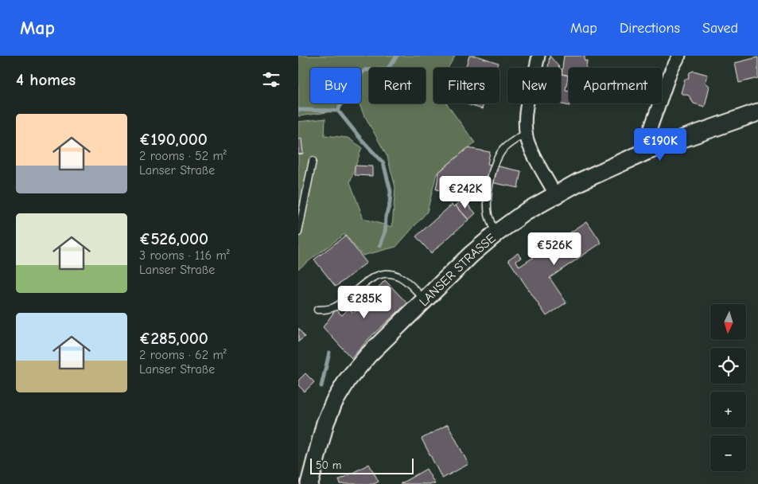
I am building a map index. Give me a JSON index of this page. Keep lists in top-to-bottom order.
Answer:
{
  "streets": {
    "main road": ["LANSER STRASSE"]
  },
  "scale_bar": "50 m",
  "north": "bottom",
  "page": {
    "header": "Map",
    "nav": ["Map", "Directions", "Saved"],
    "heading": "4 homes",
    "chip": [
      "Buy",
      "Rent",
      "Filters",
      "New",
      "Apartment"
    ],
    "list": [
      {
        "name": "€190,000",
        "note": "2 rooms · 52 m² · Lanser Straße"
      },
      {
        "name": "€526,000",
        "note": "3 rooms · 116 m² · Lanser Straße"
      },
      {
        "name": "€285,000",
        "note": "2 rooms · 62 m² · Lanser Straße"
      }
    ],
    "price": [
      "€190K",
      "€242K",
      "€526K",
      "€285K"
    ],
    "map_buttons": ["+", "−"],
    "scale": "50 m"
  }
}
